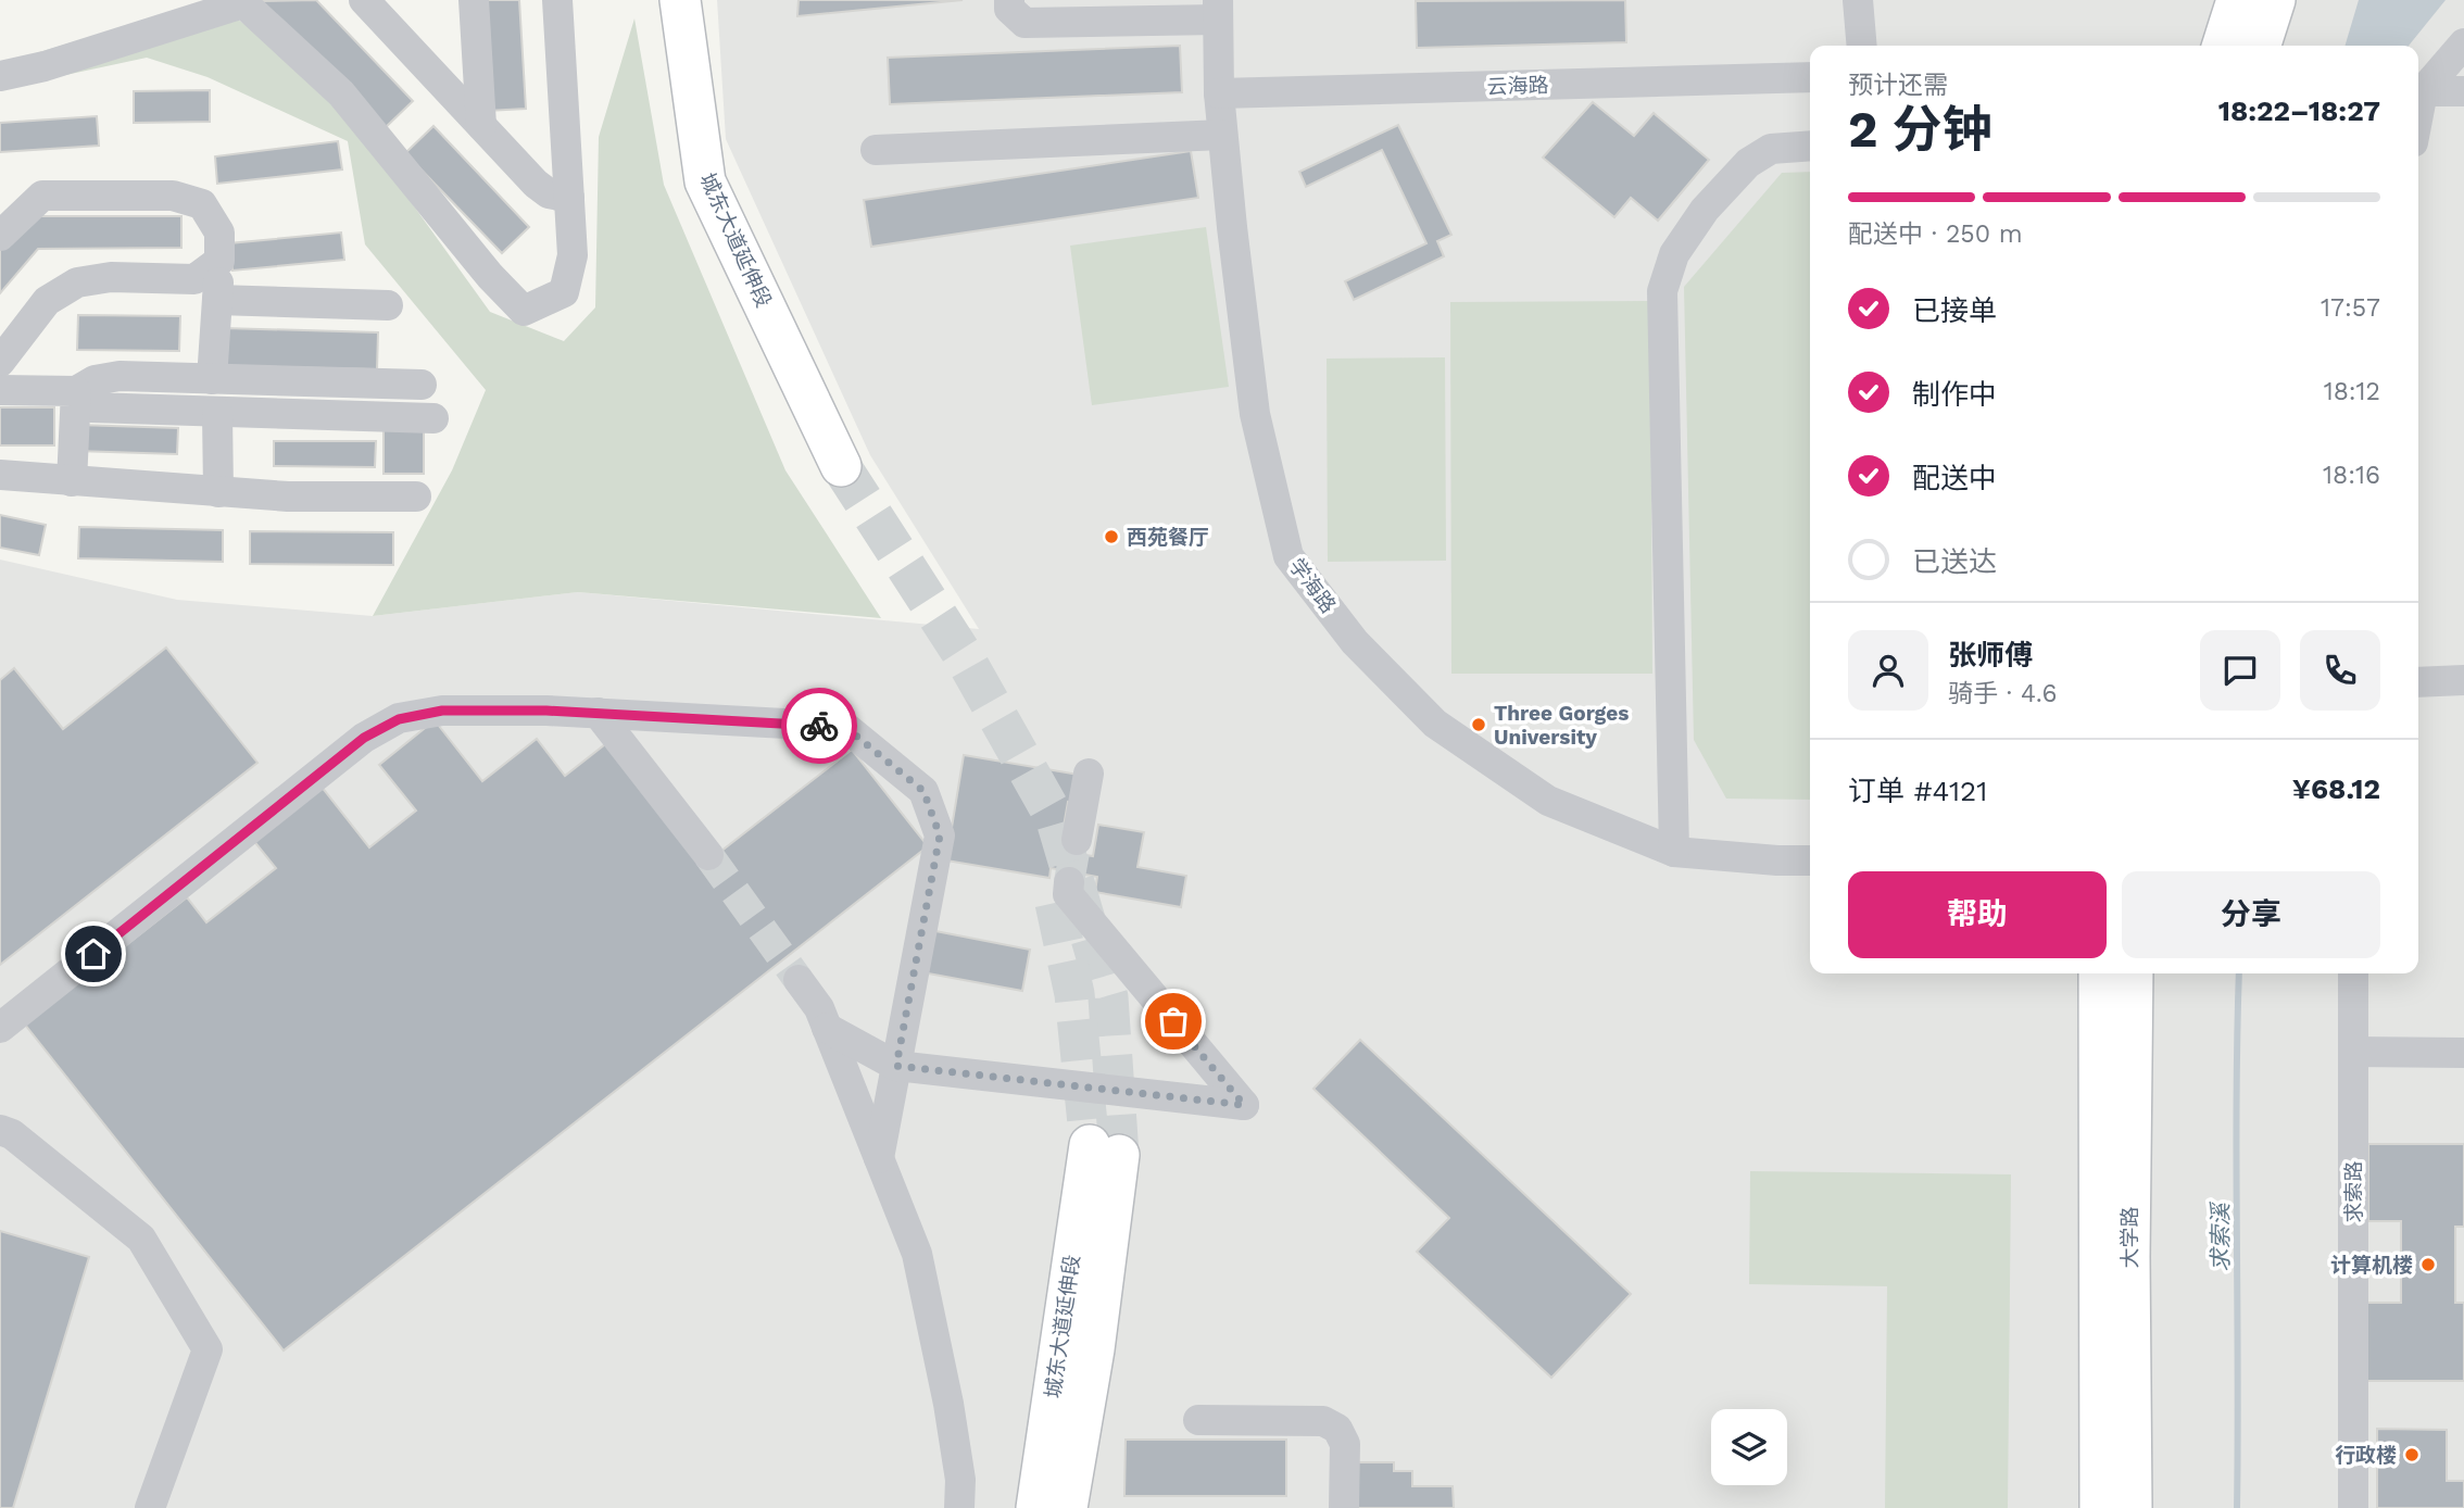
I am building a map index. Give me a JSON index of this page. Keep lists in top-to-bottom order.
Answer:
{
  "streets": {
    "main road": ["城东大道延伸段", "大学路"],
    "street": ["云海路", "学海路", "求索路"]
  },
  "crossings": [
    ["云海路", "学海路"]
  ],
  "water": ["求索溪"],
  "places": [
    "西苑餐厅",
    "Three Gorges University",
    "计算机楼",
    "行政楼"
  ],
  "page": {
    "heading": ["2 分钟", "预计还需", "18:22–18:27"],
    "panel": [
      "张师傅",
      "骑手 · 4.6",
      "订单 #4121",
      "¥68.12"
    ],
    "bar": "配送中 · 250 m",
    "list": [
      ["已接单", "17:57"],
      ["制作中", "18:12"],
      ["配送中", "18:16"],
      "已送达"
    ],
    "buttons": ["帮助", "分享"]
  }
}
